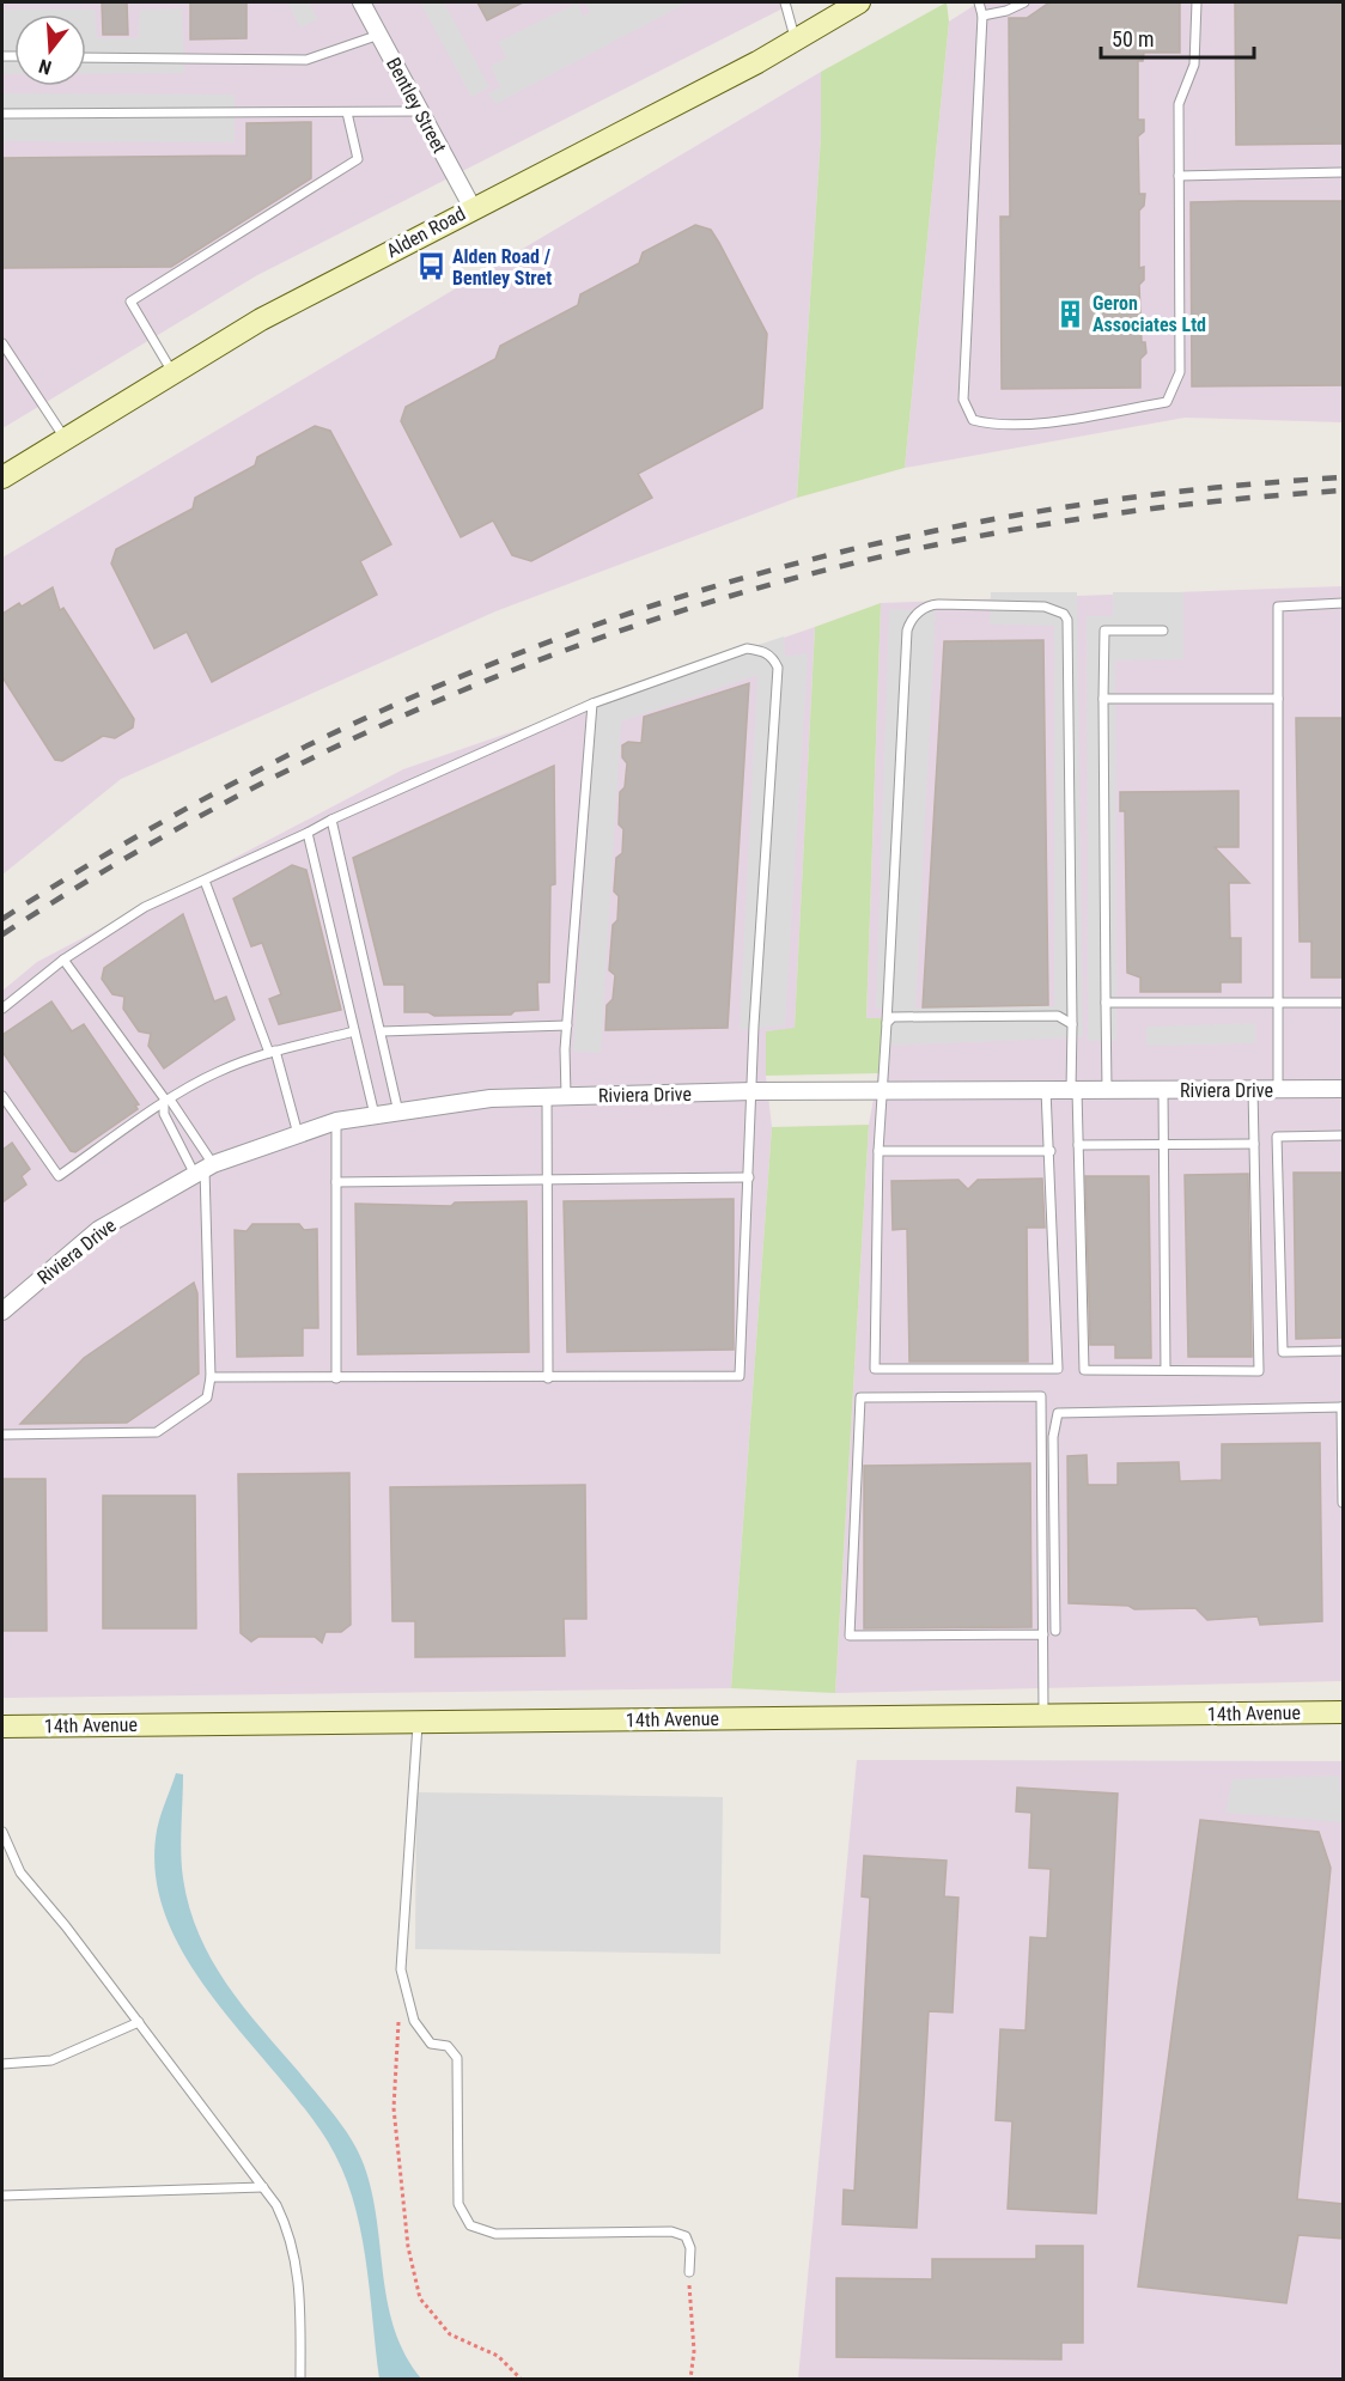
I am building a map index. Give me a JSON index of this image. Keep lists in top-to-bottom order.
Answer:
{
  "streets": {
    "main road": ["Alden Road", "14th Avenue"],
    "street": ["Bentley Street", "Riviera Drive"]
  },
  "crossings": [
    ["Bentley Street", "Alden Road"]
  ],
  "places": {
    "bus stop": ["Alden Road / Bentley Stret"],
    "building": ["Geron Associates Ltd"]
  },
  "scale_bar": "50 m",
  "north": "bottom"
}
